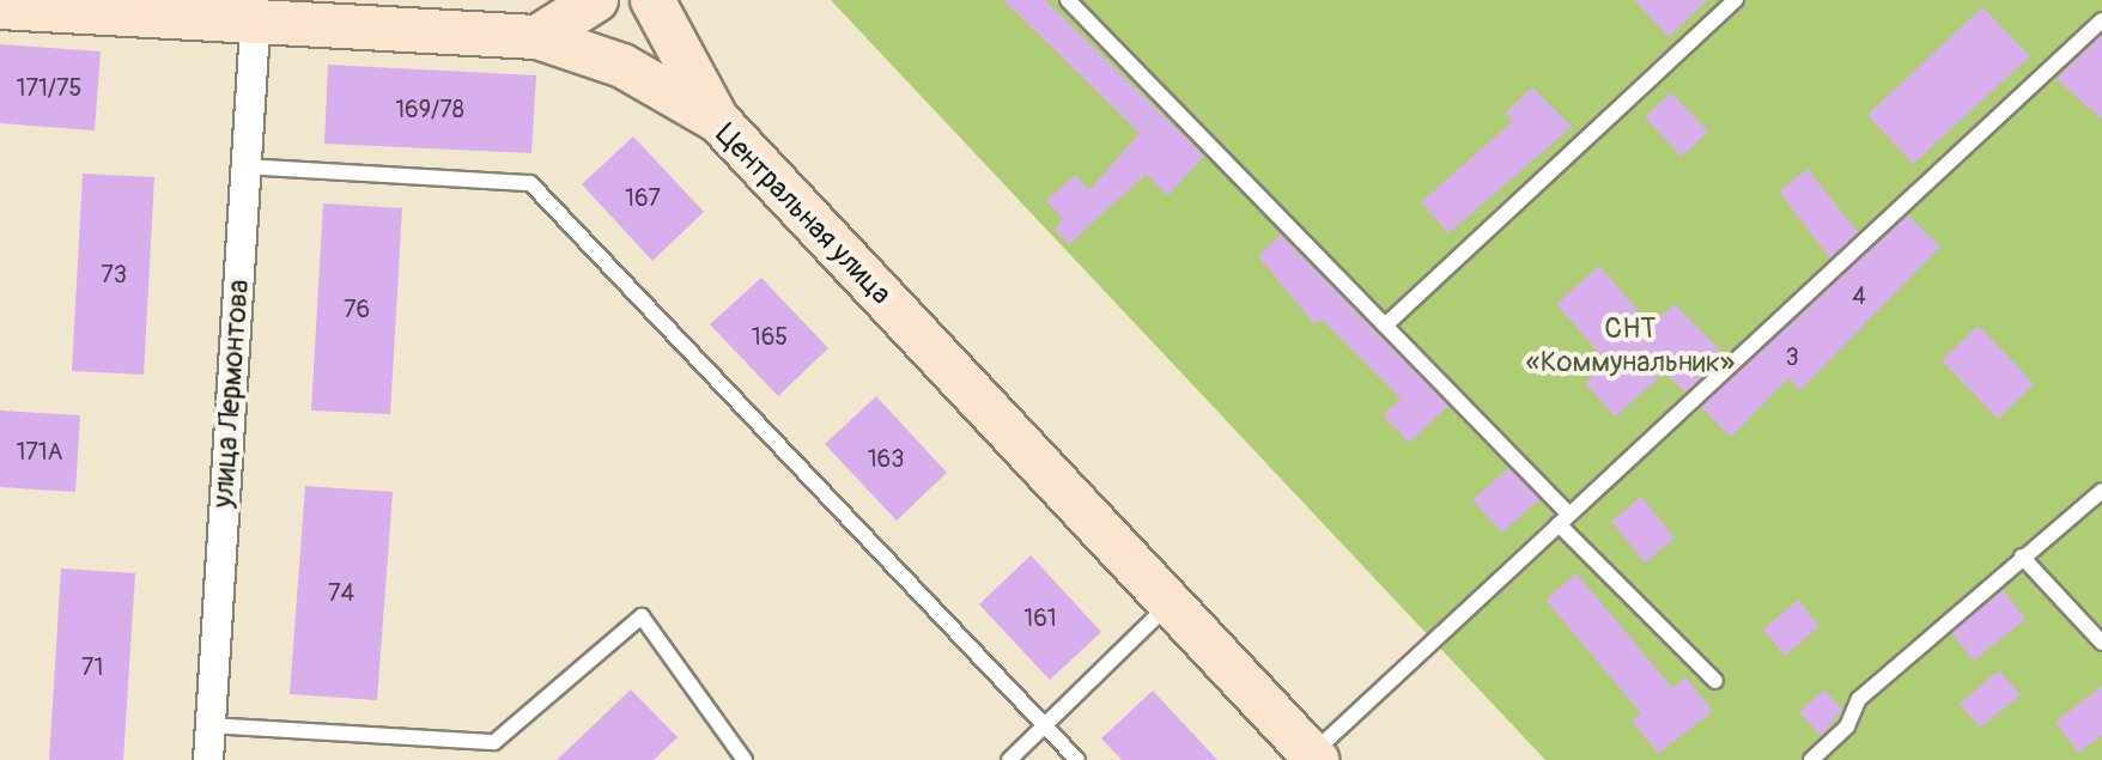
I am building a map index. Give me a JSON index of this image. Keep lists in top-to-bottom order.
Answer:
{
  "streets": {
    "street": ["Центральная улица", "улица Лермонтова"]
  },
  "crossings": [
    ["Центральная улица", "улица Лермонтова"]
  ],
  "parks": ["СНТ «Коммунальник»"],
  "house_numbers": [
    "171/75",
    "169/78",
    "167",
    "73",
    "4",
    "76",
    "165",
    "3",
    "171А",
    "163",
    "74",
    "161",
    "71"
  ]
}
